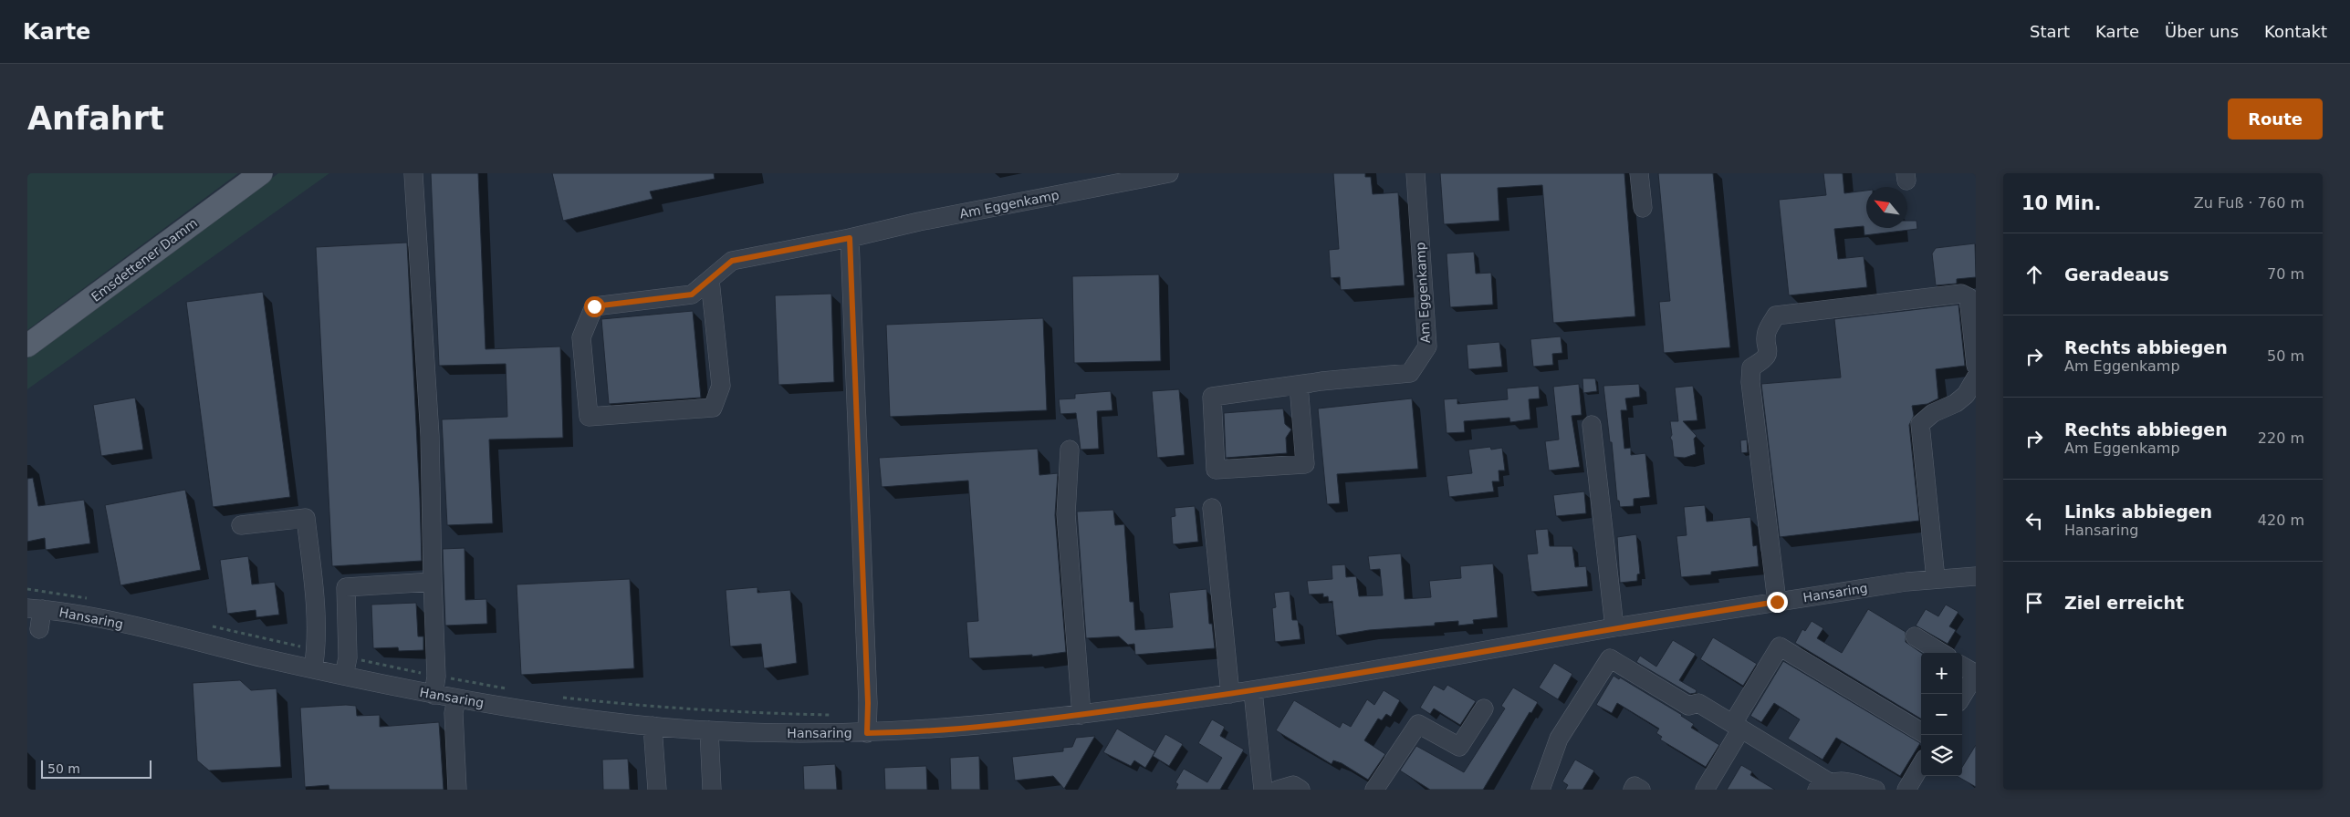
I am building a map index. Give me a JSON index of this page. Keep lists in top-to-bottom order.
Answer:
{
  "streets": {
    "main road": ["Emsdettener Damm"],
    "street": ["Am Eggenkamp", "Hansaring"]
  },
  "scale_bar": "50 m",
  "north": "top left",
  "page": {
    "header": "Karte",
    "nav": [
      "Start",
      "Karte",
      "Über uns",
      "Kontakt"
    ],
    "buttons": "Route",
    "title": "Anfahrt",
    "heading": ["10 Min.", "Zu Fuß · 760 m"],
    "list": [
      ["Geradeaus", "70 m"],
      ["Rechts abbiegen", "Am Eggenkamp", "50 m"],
      ["Rechts abbiegen", "Am Eggenkamp", "220 m"],
      ["Links abbiegen", "Hansaring", "420 m"],
      "Ziel erreicht"
    ],
    "map_buttons": ["+", "−"],
    "scale": "50 m"
  }
}
